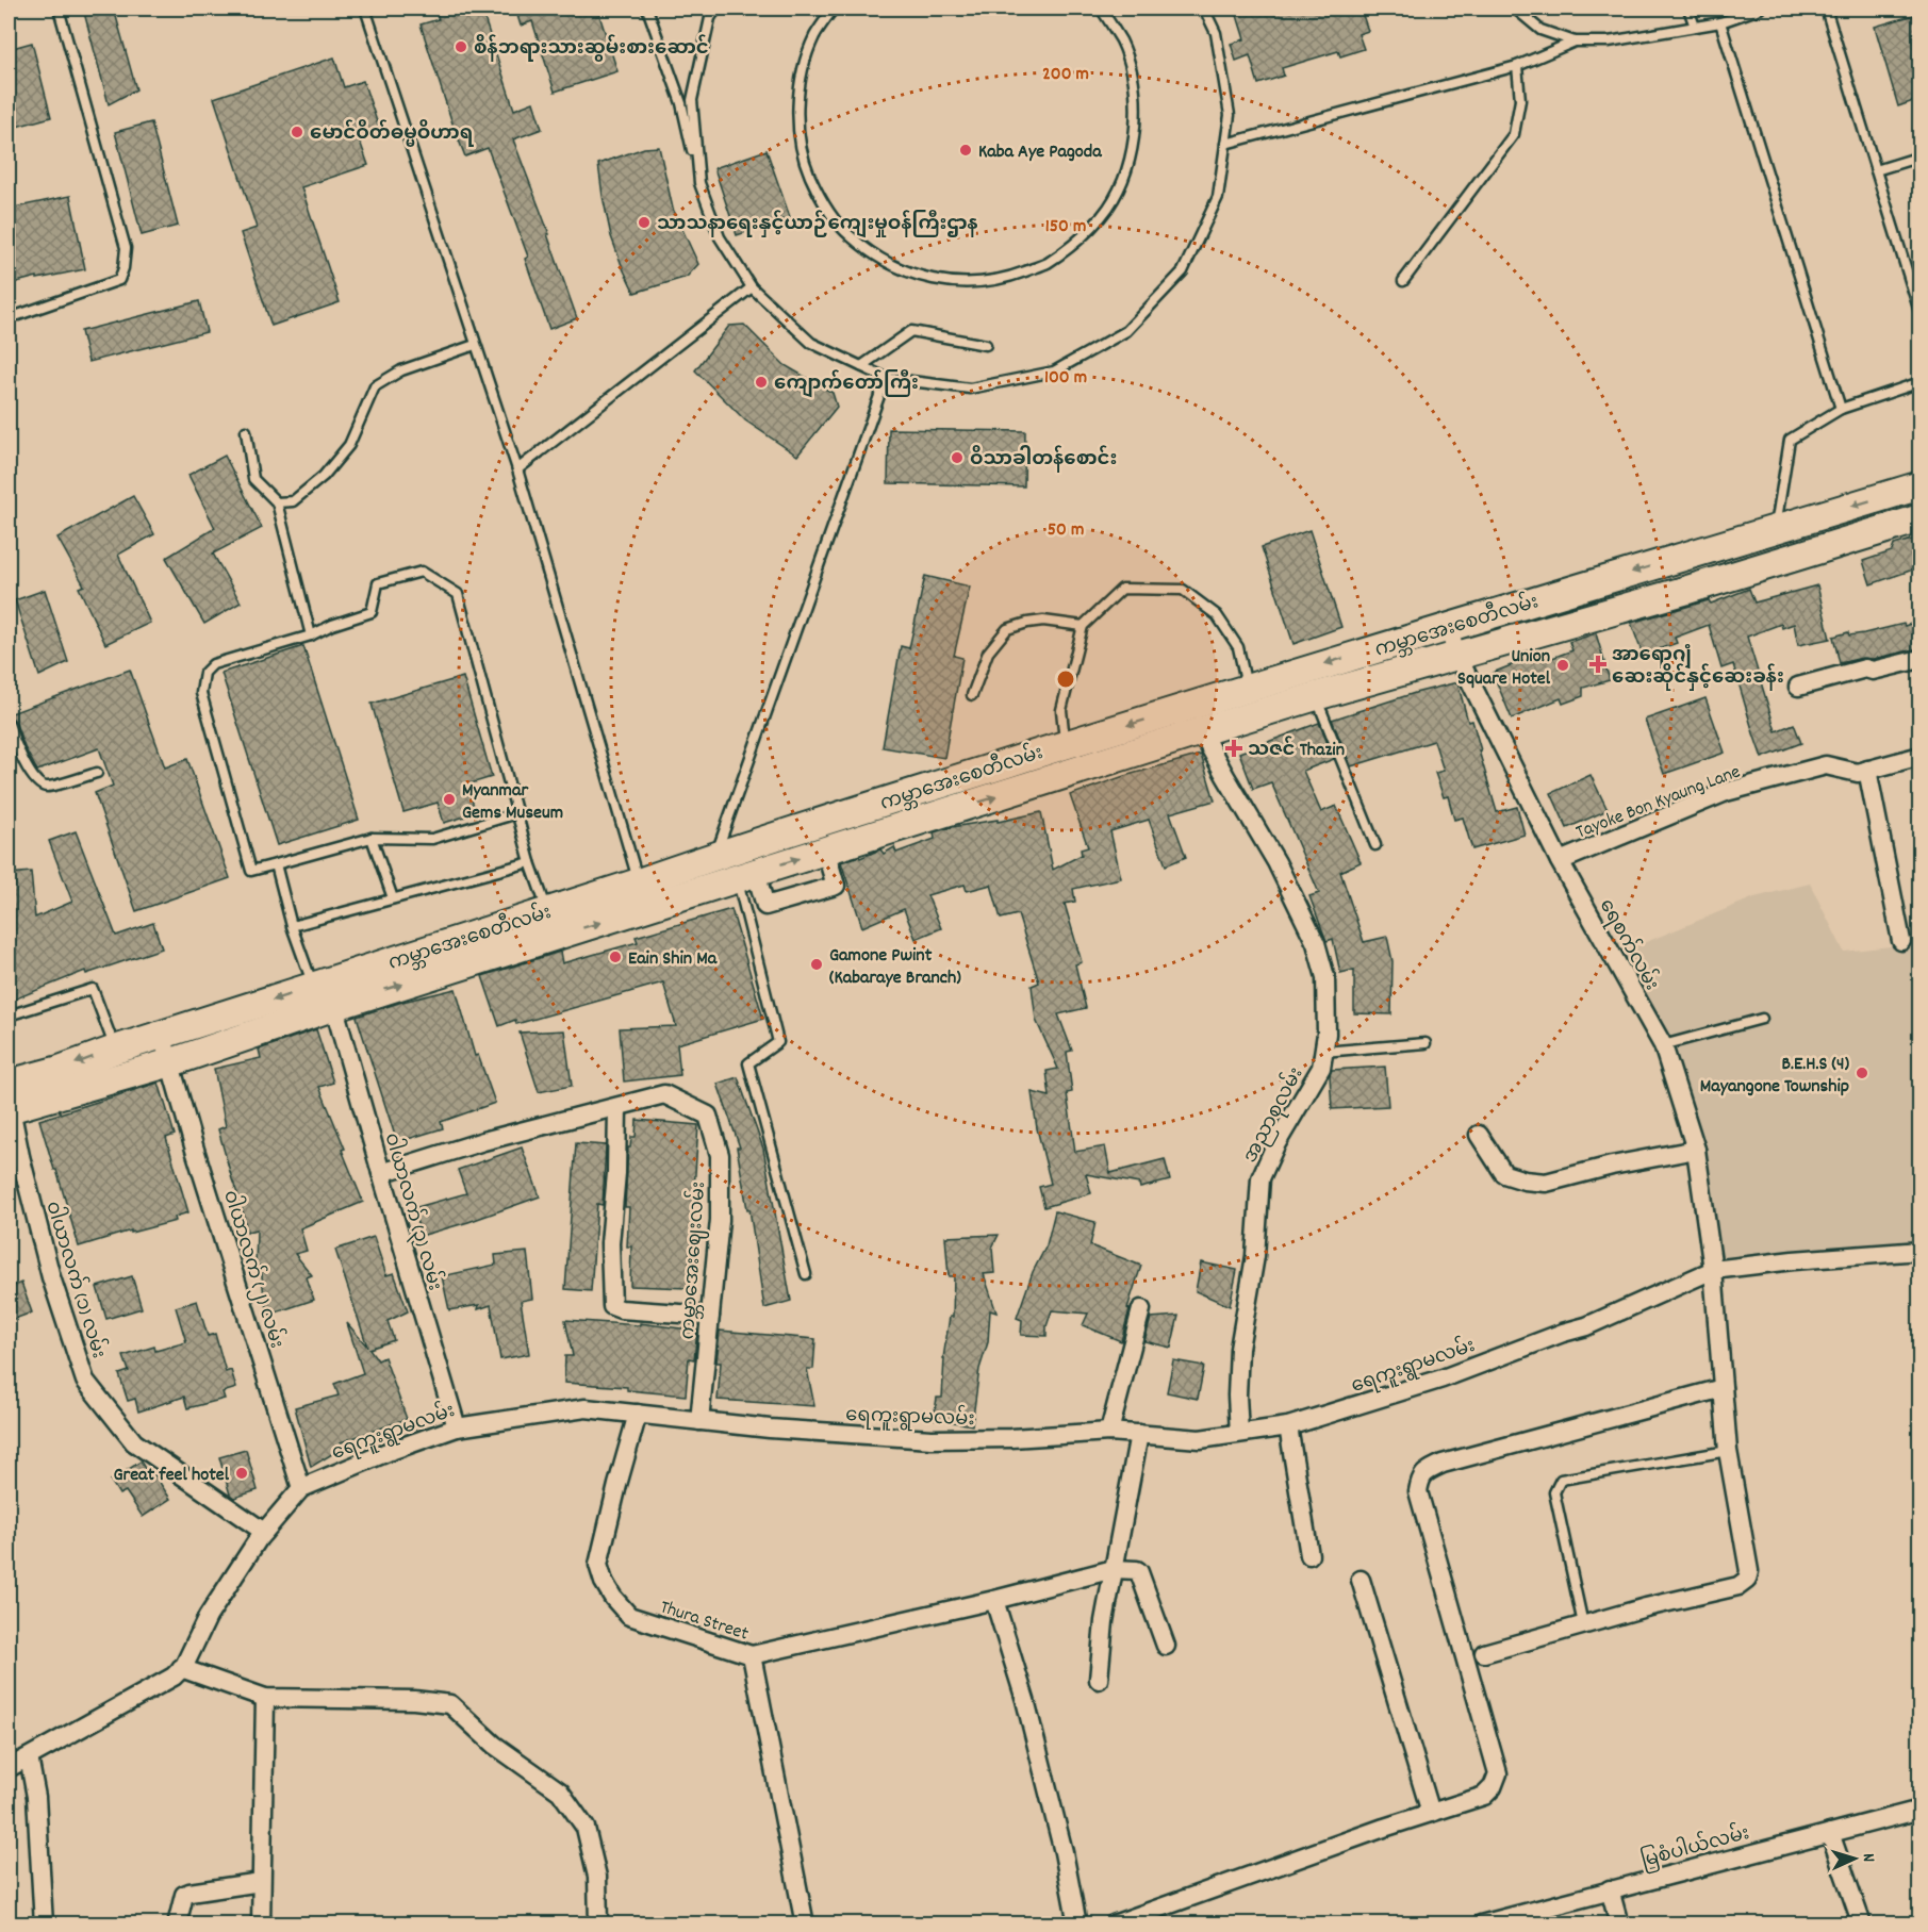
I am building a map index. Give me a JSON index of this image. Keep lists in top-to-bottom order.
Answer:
{
  "streets": {
    "main road": ["ကမ္ဘာအေးစေတီလမ်း"],
    "street": [
      "Tayoke Bon Kyaung Lane",
      "ရေစက်လမ်း",
      "အညာစုလမ်း",
      "ဝါယာလက် (၃) လမ်း",
      "ကမ္ဘာအေးဈေးလမ်း",
      "ဝါယာလက် (၂) လမ်း",
      "ဝါယာလက် (၁) လမ်း",
      "ရေကူးရွာမလမ်း",
      "Thura Street",
      "မြစံပါယ်လမ်း"
    ]
  },
  "crossings": [
    ["ကမ္ဘာအေးစေတီလမ်း", "ရေစက်လမ်း"],
    ["ကမ္ဘာအေးစေတီလမ်း", "အညာစုလမ်း"],
    ["ကမ္ဘာအေးစေတီလမ်း", "ဝါယာလက် (၃) လမ်း"],
    ["ကမ္ဘာအေးစေတီလမ်း", "ဝါယာလက် (၂) လမ်း"],
    ["ကမ္ဘာအေးစေတီလမ်း", "ဝါယာလက် (၁) လမ်း"],
    ["Tayoke Bon Kyaung Lane", "ရေစက်လမ်း"],
    ["ရေစက်လမ်း", "ရေကူးရွာမလမ်း"],
    ["အညာစုလမ်း", "ရေကူးရွာမလမ်း"],
    ["ဝါယာလက် (၃) လမ်း", "ရေကူးရွာမလမ်း"],
    ["ကမ္ဘာအေးဈေးလမ်း", "ရေကူးရွာမလမ်း"],
    ["ဝါယာလက် (၂) လမ်း", "ရေကူးရွာမလမ်း"],
    ["ဝါယာလက် (၁) လမ်း", "ရေကူးရွာမလမ်း"],
    ["ရေကူးရွာမလမ်း", "Thura Street"]
  ],
  "places": {
    "other": [
      "စိန်ဘရားသားဆွမ်းစားဆောင်",
      "မောင်ဝိတ်ဓမ္မဝိဟာရ",
      "Kaba Aye Pagoda",
      "သာသနာရေးနှင့်ယာဉ်ကျေးမှုဝန်ကြီးဌာန",
      "ကျောက်တော်ကြီး",
      "ဝိသာခါတန်စောင်း",
      "Union Square Hotel",
      "Myanmar Gems Museum",
      "Eain Shin Ma",
      "Gamone Pwint (Kabaraye Branch)",
      "B.E.H.S (4) Mayangone Township",
      "Great feel hotel"
    ],
    "health": ["အာရောဂျံ ဆေးဆိုင်နှင့်ဆေးခန်း", "သဇင် Thazin"]
  },
  "north": "right",
  "rings": [
    "200 m",
    "150 m",
    "100 m",
    "50 m"
  ]
}
